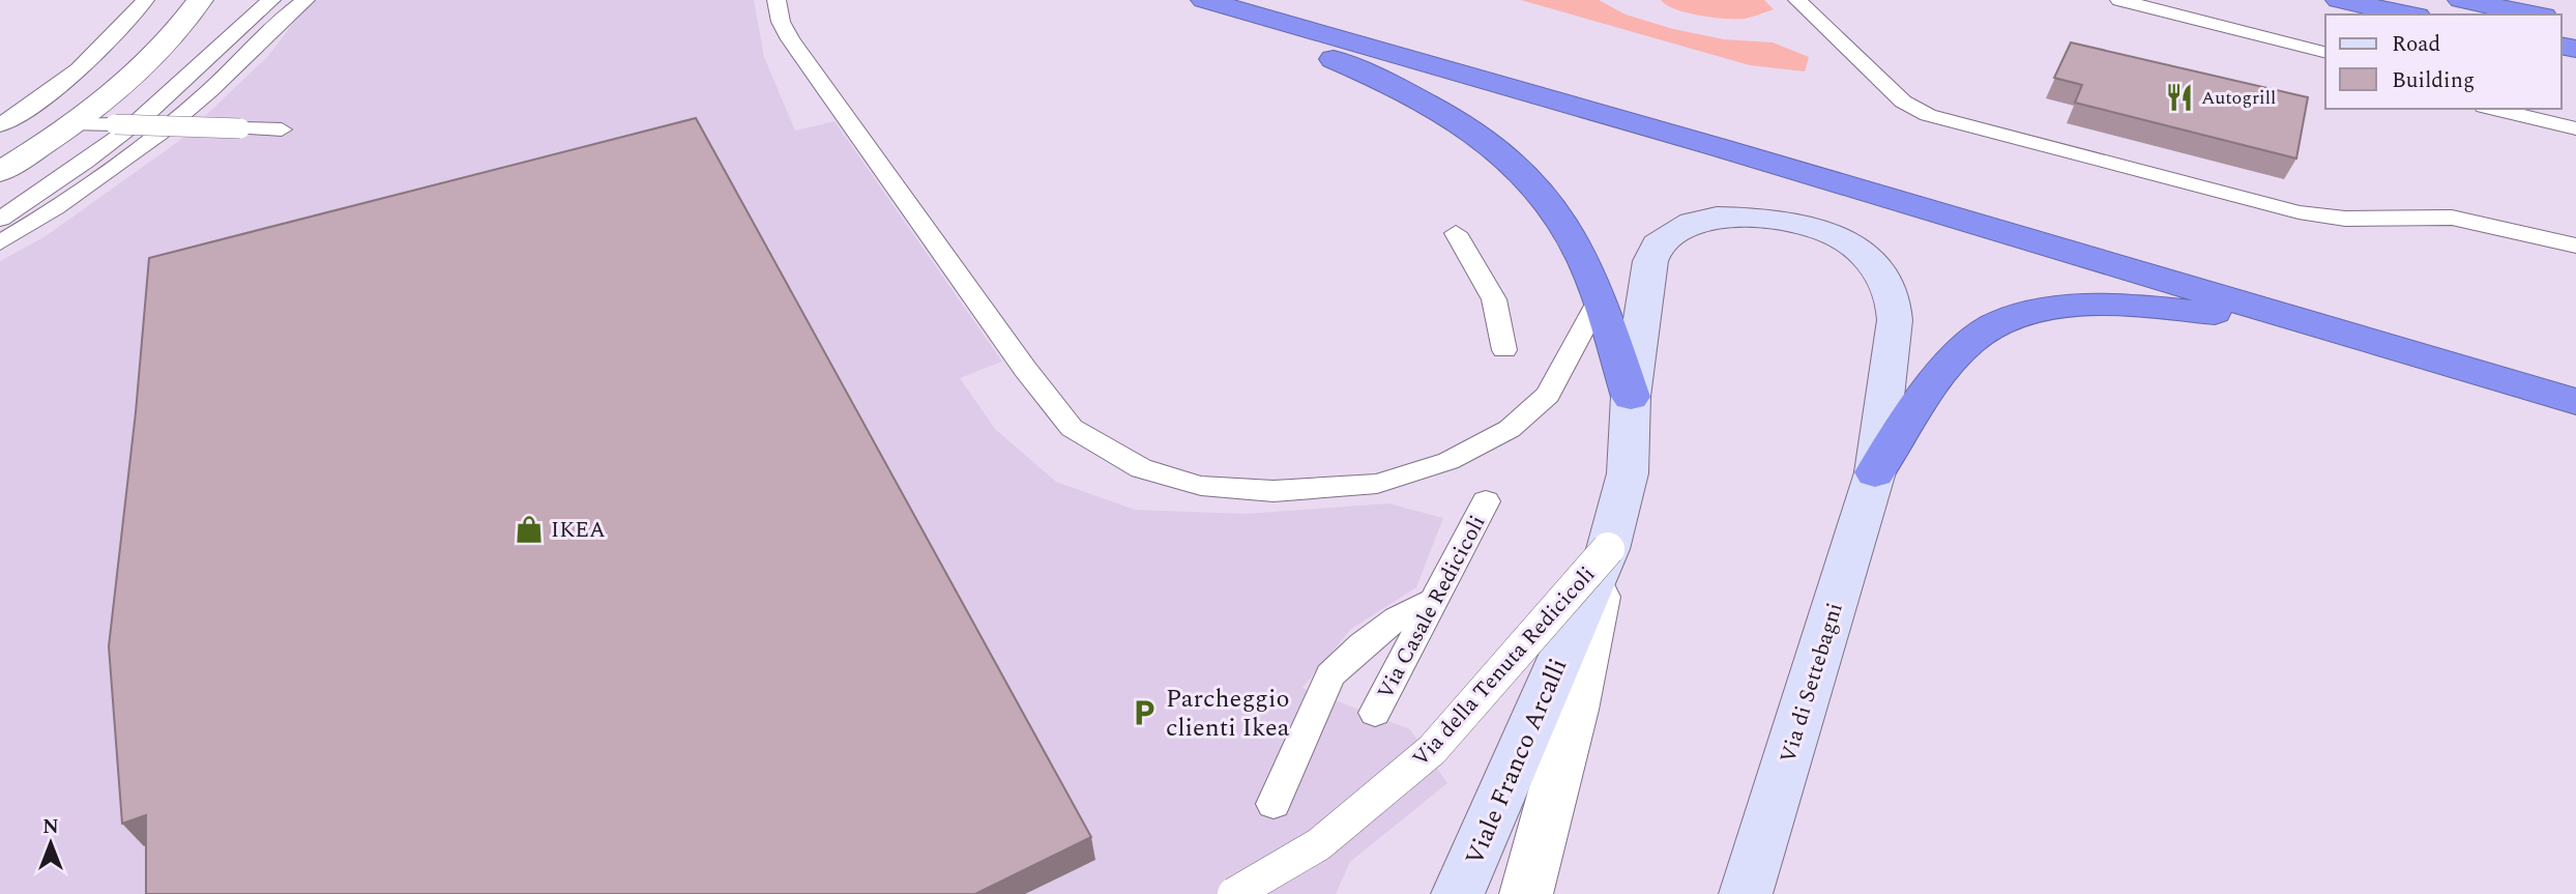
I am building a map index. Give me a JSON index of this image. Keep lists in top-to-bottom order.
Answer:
{
  "streets": {
    "main road": ["Via della Tenuta Redicicoli", "Via di Settebagni", "Viale Franco Arcalli"],
    "lane": ["Via Casale Redicicoli"]
  },
  "crossings": [
    ["Via della Tenuta Redicicoli", "Via di Settebagni"],
    ["Via della Tenuta Redicicoli", "Viale Franco Arcalli"]
  ],
  "places": {
    "restaurant": ["Autogrill"],
    "shop": ["IKEA"],
    "parking": ["Parcheggio clienti Ikea"]
  },
  "legend": ["Road", "Building"],
  "north": "top"
}
